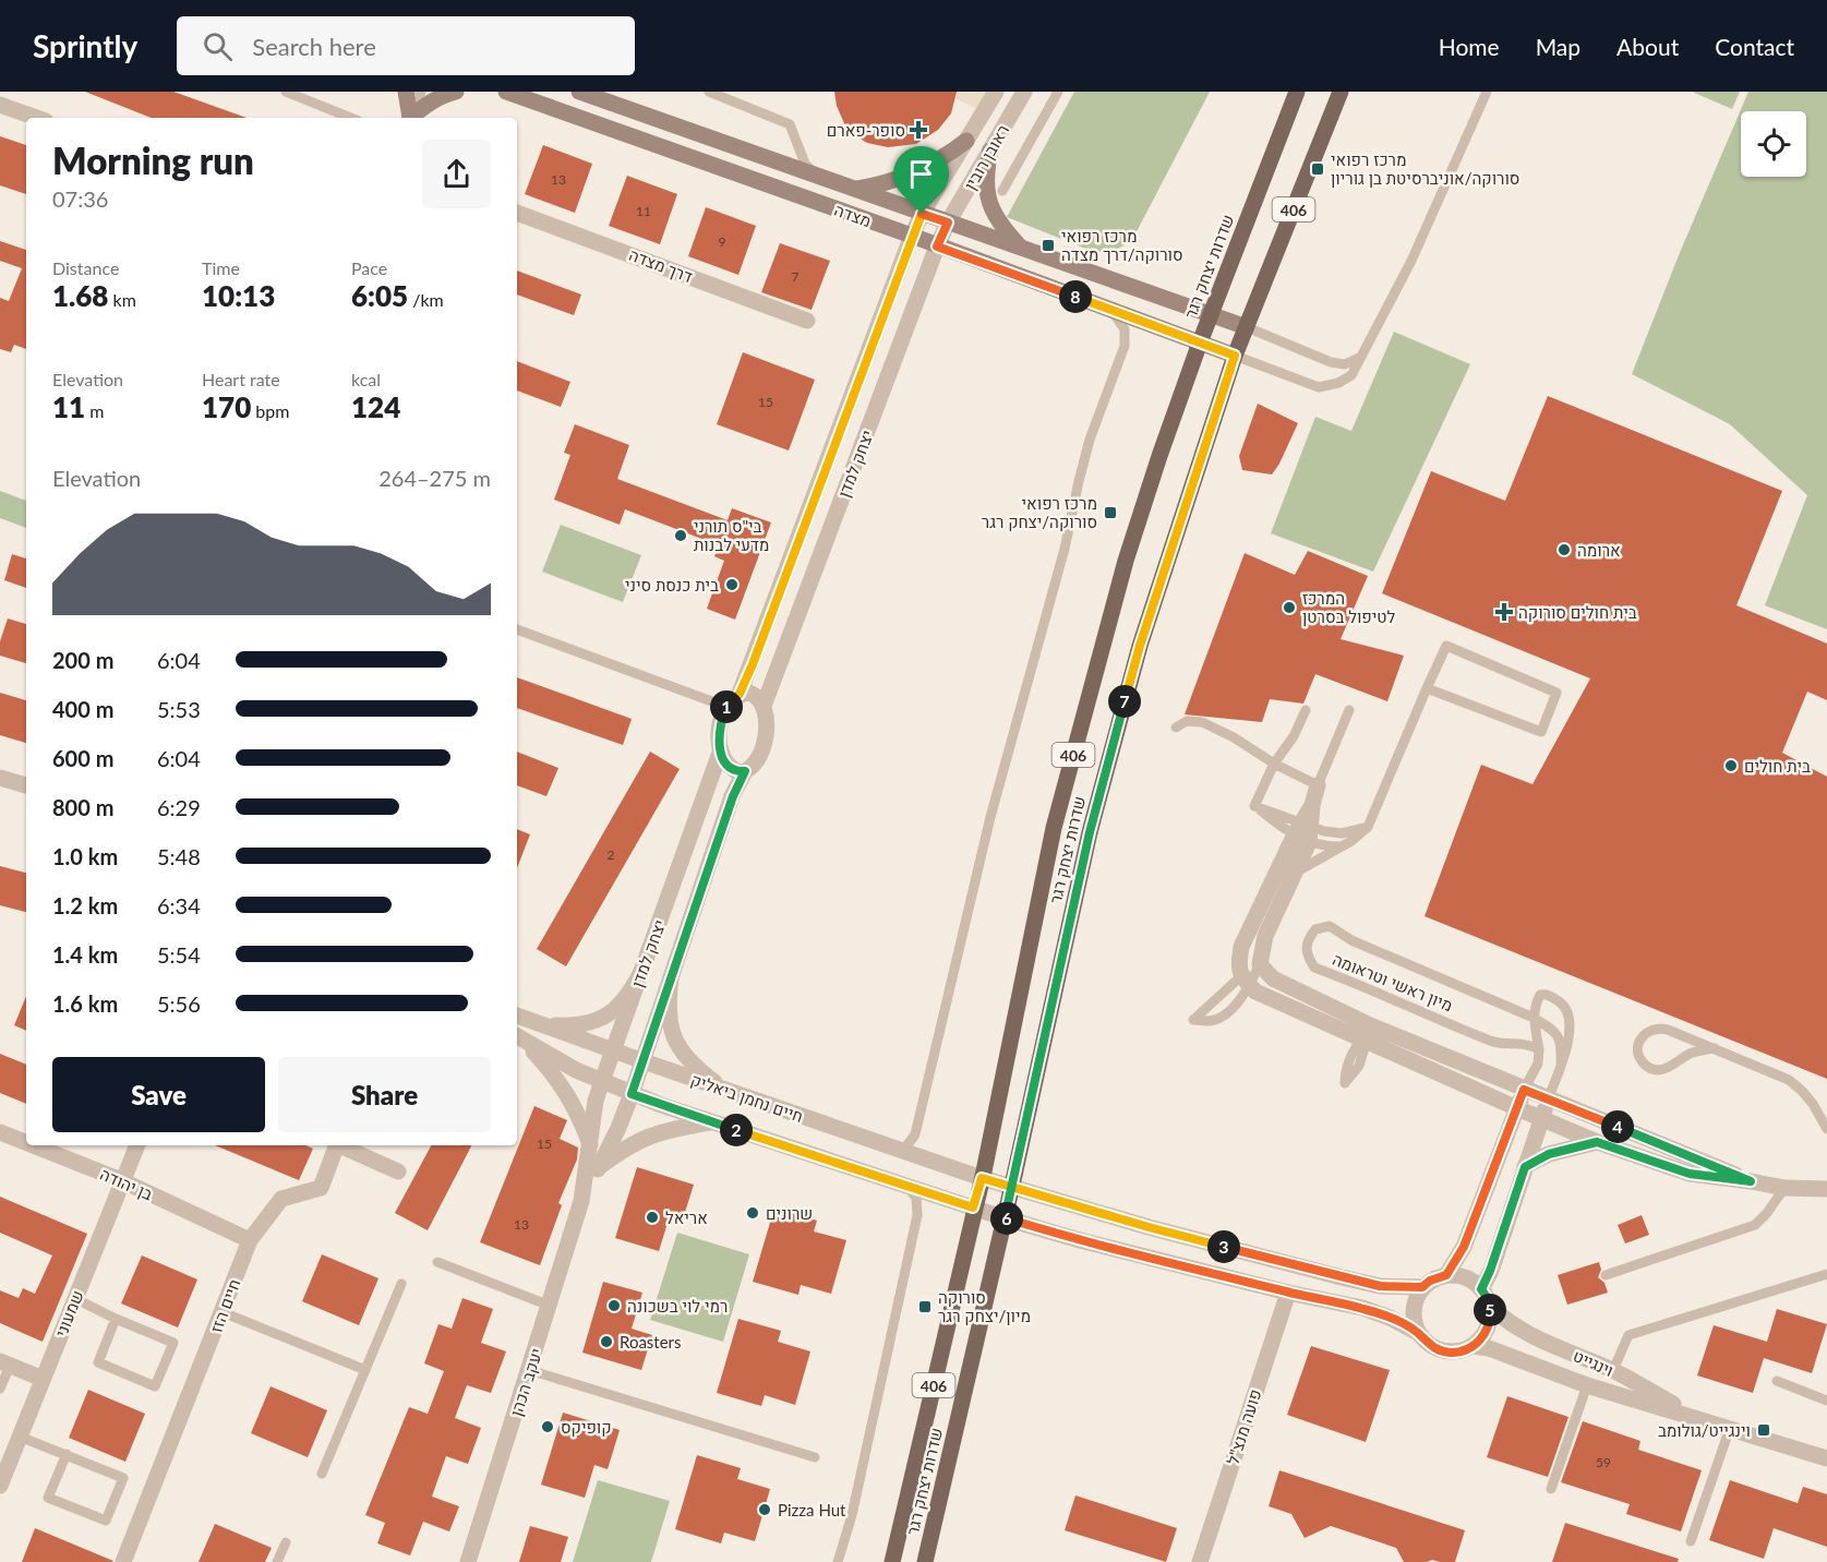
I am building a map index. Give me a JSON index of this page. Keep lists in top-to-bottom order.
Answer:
{
  "streets": {
    "main road": ["406", "מצדה", "שדרות יצחק רגר"],
    "street": [
      "ראובן רובין",
      "דרך מצדה",
      "יצחק למדן",
      "חיים נחמן ביאליק",
      "בן יהודה",
      "חיים הזז",
      "שמעוני",
      "וינגייט",
      "יעקב הכהן",
      "פועה מנצ\"ל"
    ],
    "lane": ["מיון ראשי וטראומה"]
  },
  "crossings": [
    ["ראובן רובין", "מצדה"],
    ["ראובן רובין", "יצחק למדן"],
    ["מצדה", "שדרות יצחק רגר"],
    ["מצדה", "יצחק למדן"],
    ["שדרות יצחק רגר", "חיים נחמן ביאליק"],
    ["יצחק למדן", "חיים נחמן ביאליק"],
    ["יצחק למדן", "יעקב הכהן"],
    ["בן יהודה", "חיים הזז"],
    ["בן יהודה", "שמעוני"]
  ],
  "places": {
    "health": ["סופר-פארם", "בית חולים סורוקה"],
    "transit": [
      "מרכז רפואי סורוקה/אוניברסיטת בן גוריון",
      "מרכז רפואי סורוקה/דרך מצדה",
      "מרכז רפואי סורוקה/יצחק רגר",
      "סורוקה מיון/יצחק רגר",
      "וינגייט/גולומב"
    ],
    "other": [
      "בי\"ס תורני מדעי לבנות",
      "ארומה",
      "בית כנסת סיני",
      "המרכז לטיפול בסרטן",
      "בית חולים",
      "שרונים",
      "אריאל",
      "רמי לוי בשכונה",
      "Roasters",
      "קופיקס",
      "Pizza Hut"
    ]
  },
  "house_numbers": [
    "13",
    "11",
    "9",
    "7",
    "15",
    "2",
    "15",
    "13",
    "59"
  ],
  "page": {
    "header": "Sprintly",
    "search": "Search here",
    "nav": [
      "Home",
      "Map",
      "About",
      "Contact"
    ],
    "heading": ["Morning run", "07:36"],
    "stats": [
      ["Distance", "1.68 km"],
      ["Time", "10:13"],
      ["Pace", "6:05 /km"],
      ["Elevation", "11 m"],
      ["Heart rate", "170 bpm"],
      ["kcal", "124"]
    ],
    "pins": [
      "8",
      "7",
      "1",
      "4",
      "2",
      "6",
      "3",
      "5"
    ],
    "chart": ["Elevation", "264–275 m"],
    "list": [
      {
        "name": "200 m",
        "note": "6:04"
      },
      {
        "name": "400 m",
        "note": "5:53"
      },
      {
        "name": "600 m",
        "note": "6:04"
      },
      {
        "name": "800 m",
        "note": "6:29"
      },
      {
        "name": "1.0 km",
        "note": "5:48"
      },
      {
        "name": "1.2 km",
        "note": "6:34"
      },
      {
        "name": "1.4 km",
        "note": "5:54"
      },
      {
        "name": "1.6 km",
        "note": "5:56"
      }
    ],
    "buttons": ["Save", "Share"]
  }
}
